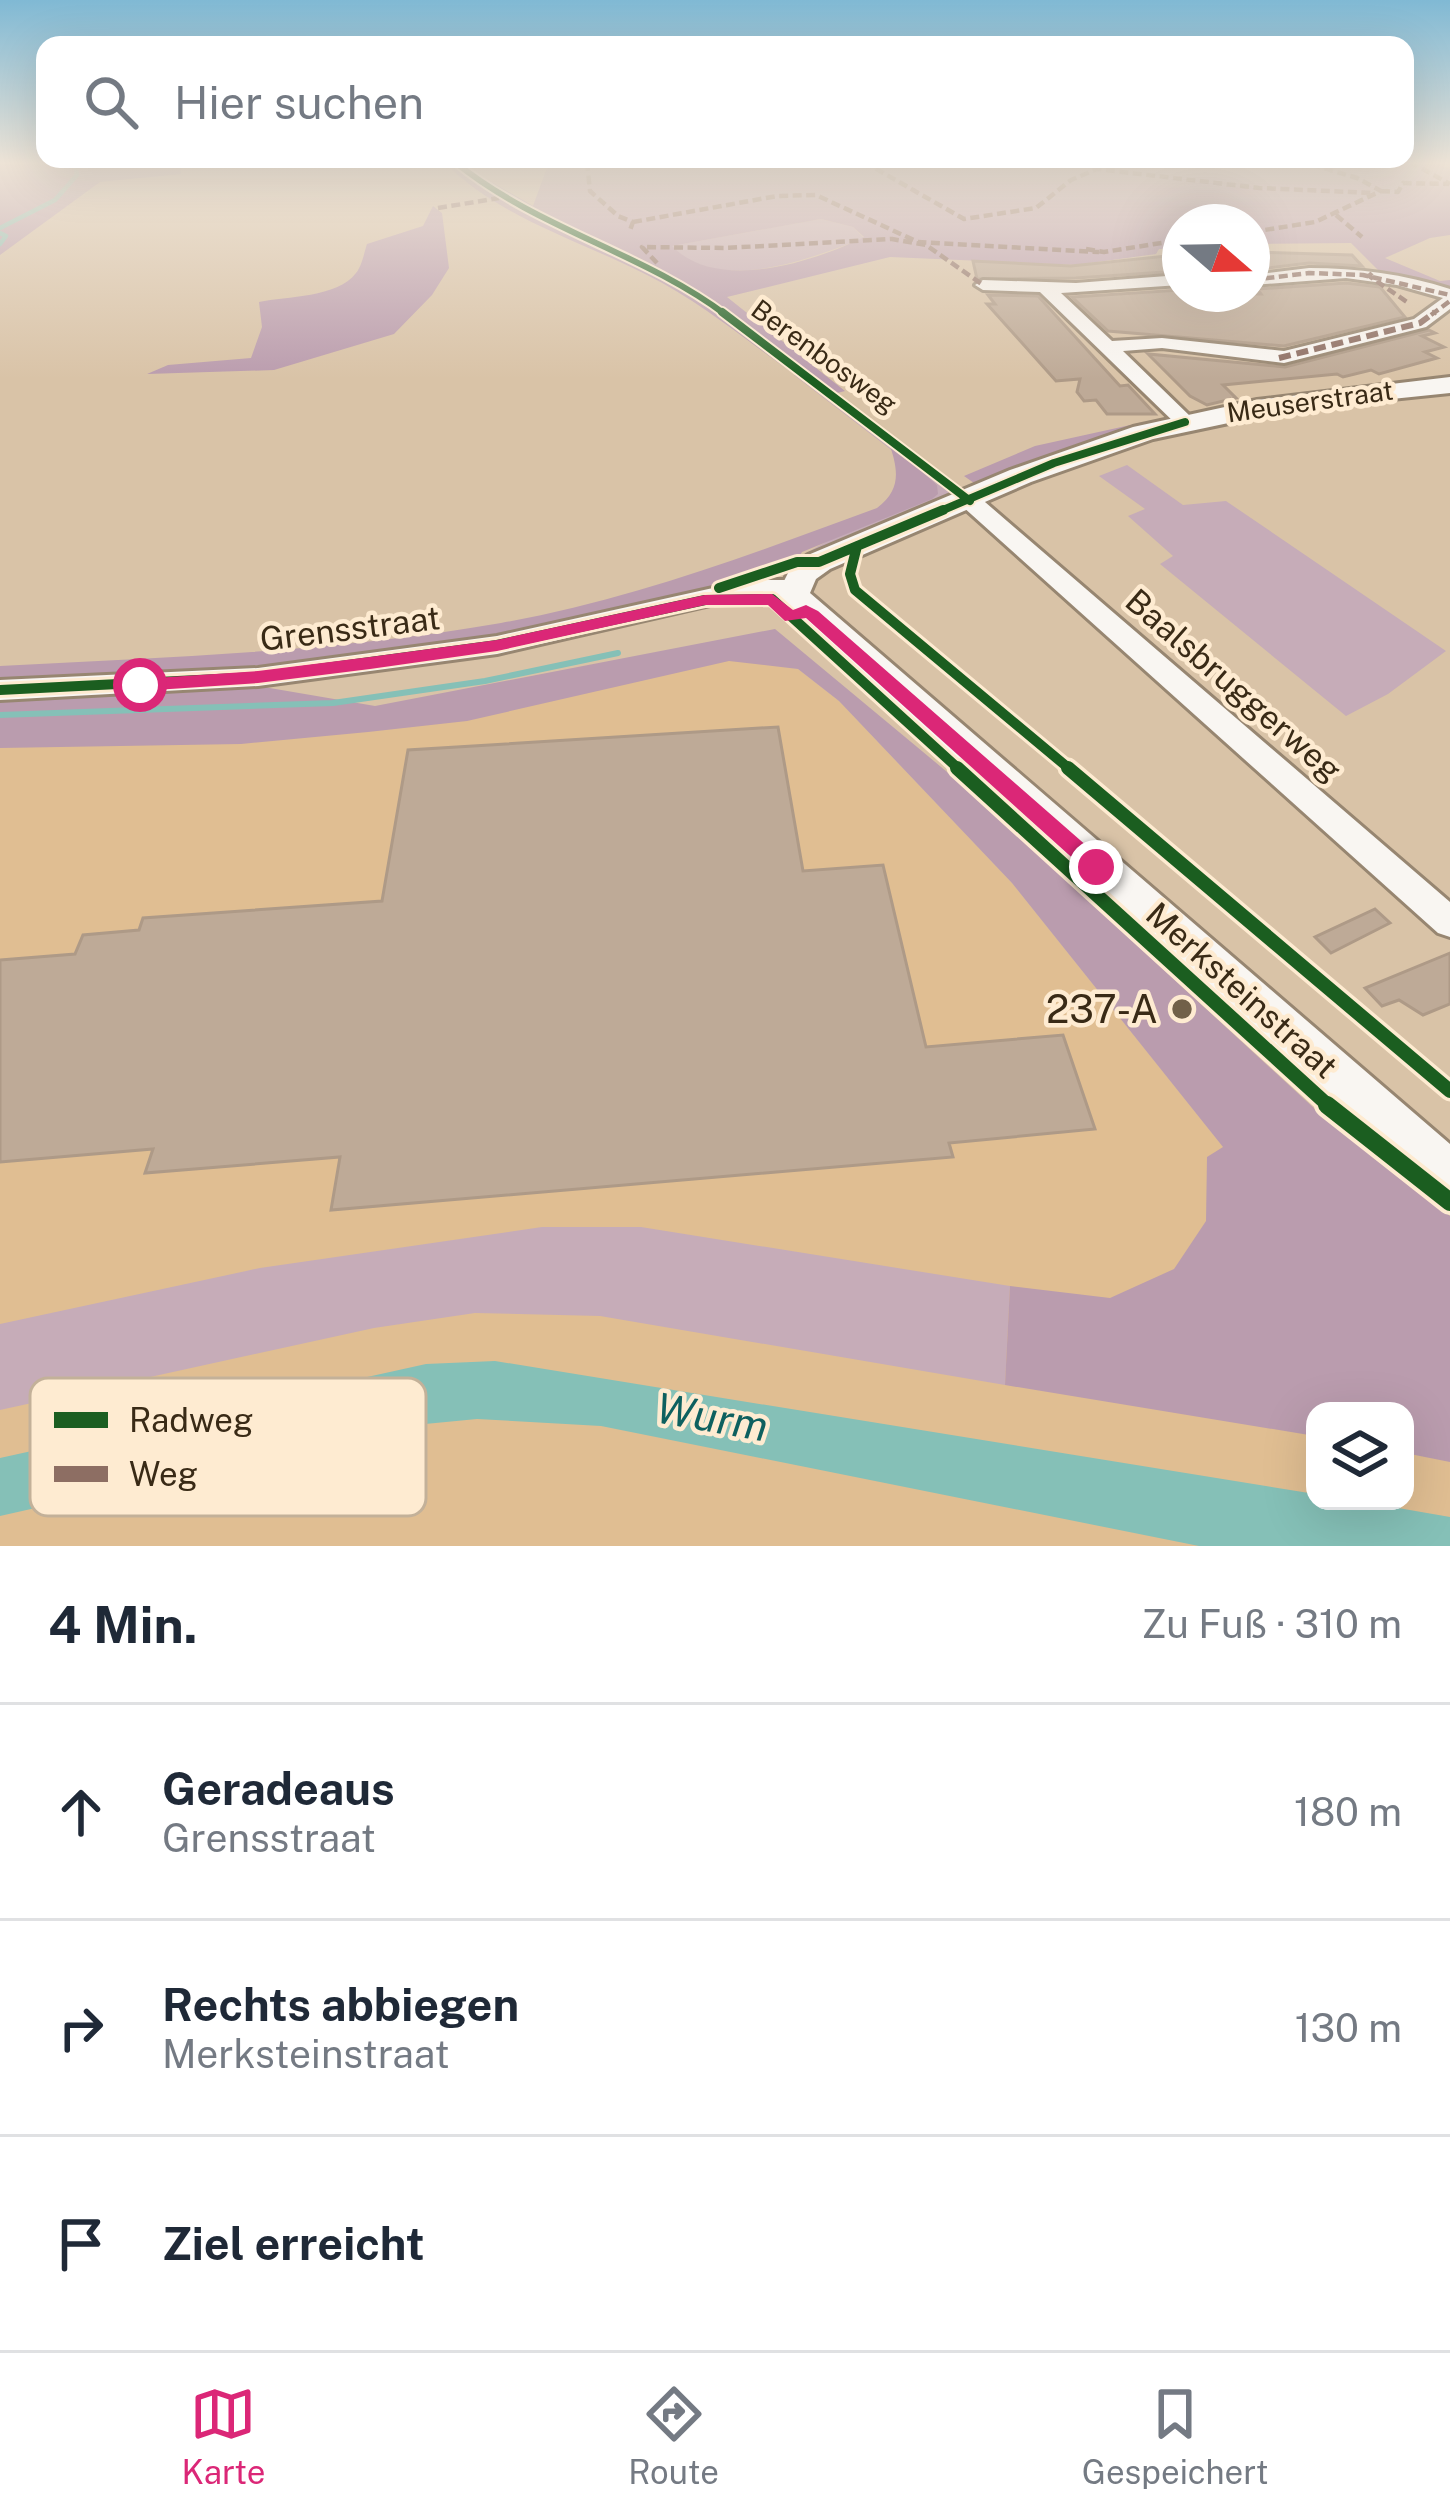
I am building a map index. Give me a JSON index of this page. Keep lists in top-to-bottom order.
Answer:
{
  "streets": {
    "street": [
      "Meuserstraat",
      "Grensstraat",
      "Baalsbruggerweg",
      "Merksteinstraat"
    ],
    "cycle path": ["Berenbosweg"]
  },
  "crossings": [
    ["Meuserstraat", "Baalsbruggerweg"],
    ["Grensstraat", "Merksteinstraat"]
  ],
  "water": ["Wurm"],
  "places": ["237-A"],
  "legend": ["Radweg", "Weg"],
  "north": "right",
  "page": {
    "search": "Hier suchen",
    "heading": ["4 Min.", "Zu Fuß · 310 m"],
    "list": [
      ["Geradeaus", "Grensstraat", "180 m"],
      ["Rechts abbiegen", "Merksteinstraat", "130 m"],
      "Ziel erreicht"
    ],
    "nav": ["Karte", "Route", "Gespeichert"]
  }
}
